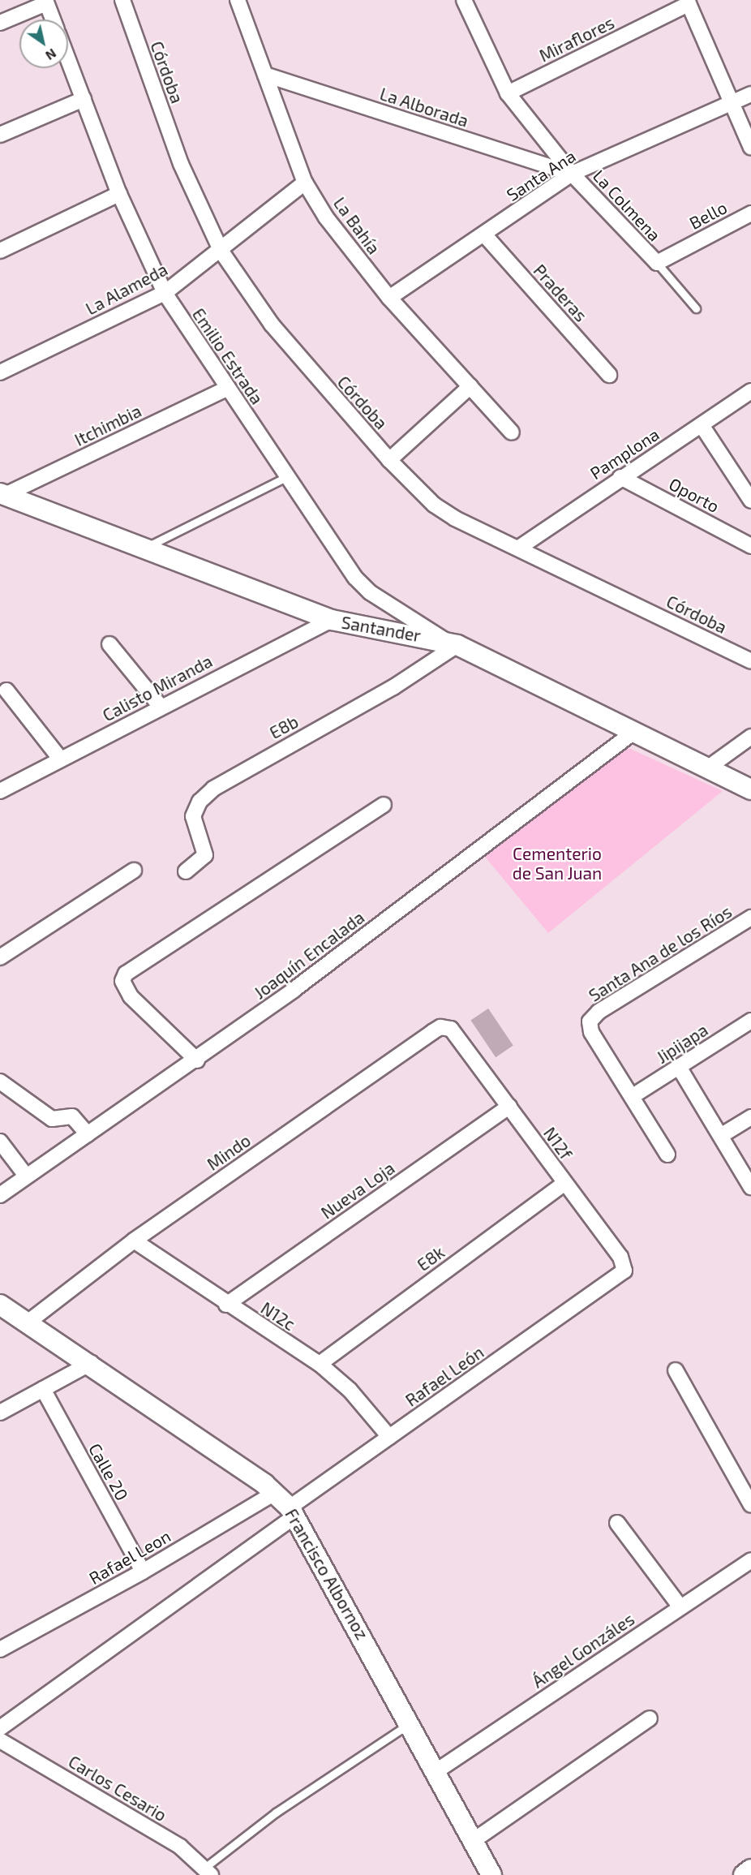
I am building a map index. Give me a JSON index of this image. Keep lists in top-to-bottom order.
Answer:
{
  "streets": {
    "street": [
      "Miraflores",
      "Córdoba",
      "La Alborada",
      "Santa Ana",
      "La Colmena",
      "Bello",
      "La Bahía",
      "La Alameda",
      "Praderas",
      "Emilio Estrada",
      "Itchimbia",
      "Pamplona",
      "Oporto",
      "Santander",
      "Calisto Miranda",
      "E8b",
      "Santa Ana de los Ríos",
      "Joaquín Encalada",
      "Jipijapa",
      "N12f",
      "Mindo",
      "Nueva Loja",
      "E8k",
      "N12c",
      "Rafael León",
      "Calle 20",
      "Rafael Leon",
      "Francisco Albornoz",
      "Ángel Gonzáles",
      "Carlos Cesario"
    ]
  },
  "crossings": [
    ["Miraflores", "La Colmena"],
    ["Córdoba", "La Alameda"],
    ["Córdoba", "Pamplona"],
    ["La Alborada", "Santa Ana"],
    ["La Alborada", "La Colmena"],
    ["La Alborada", "La Bahía"],
    ["Santa Ana", "La Colmena"],
    ["Santa Ana", "La Bahía"],
    ["Santa Ana", "Praderas"],
    ["La Colmena", "Bello"],
    ["La Bahía", "La Alameda"],
    ["La Alameda", "Emilio Estrada"],
    ["Emilio Estrada", "Itchimbia"],
    ["Emilio Estrada", "Santander"],
    ["Emilio Estrada", "E8b"],
    ["Itchimbia", "Santander"],
    ["Pamplona", "Oporto"],
    ["Santander", "Calisto Miranda"],
    ["Santander", "E8b"],
    ["Santander", "Joaquín Encalada"],
    ["Santa Ana de los Ríos", "Jipijapa"],
    ["N12f", "Mindo"],
    ["N12f", "Nueva Loja"],
    ["N12f", "E8k"],
    ["N12f", "Rafael León"],
    ["Mindo", "N12c"],
    ["Mindo", "Francisco Albornoz"],
    ["Nueva Loja", "N12c"],
    ["E8k", "N12c"],
    ["N12c", "Rafael León"],
    ["Rafael León", "Francisco Albornoz"],
    ["Calle 20", "Rafael Leon"],
    ["Rafael Leon", "Francisco Albornoz"],
    ["Francisco Albornoz", "Ángel Gonzáles"]
  ],
  "parks": ["Cementerio de San Juan"],
  "north": "bottom right"
}
